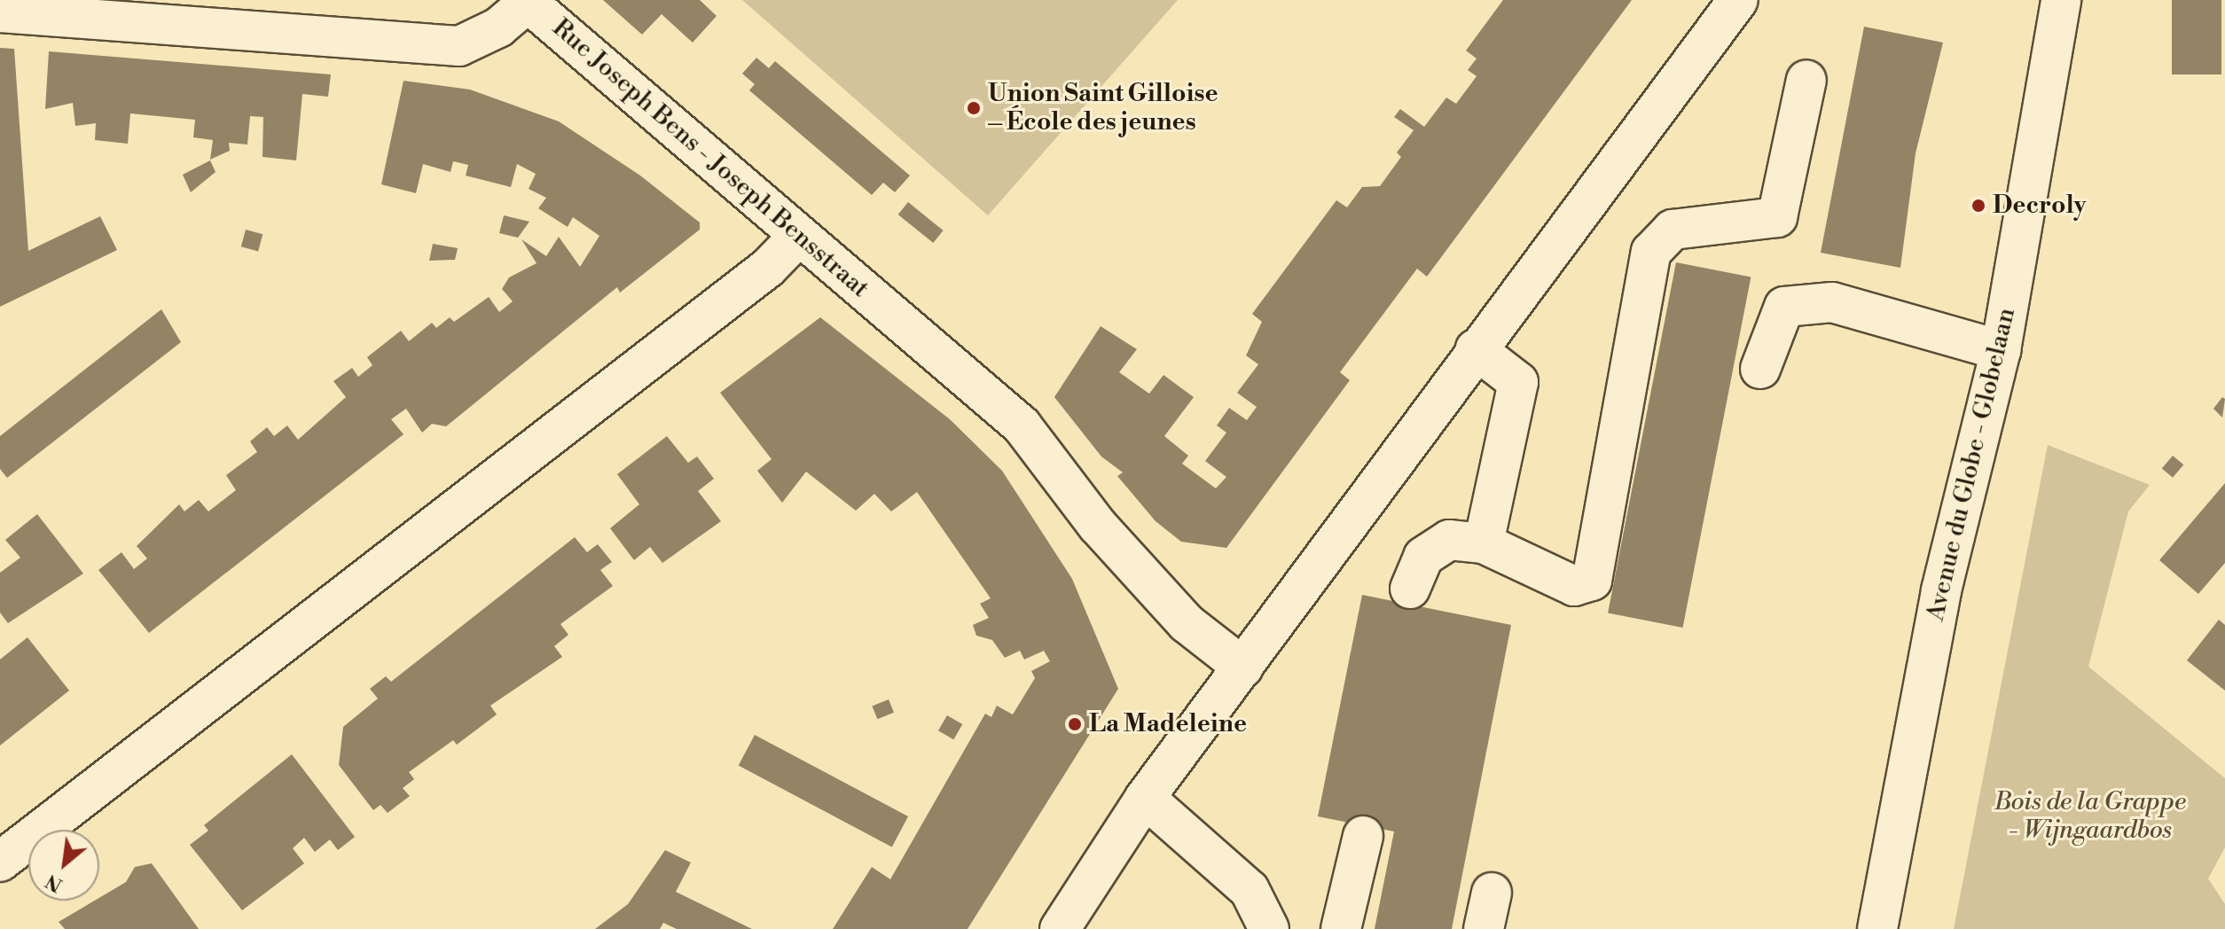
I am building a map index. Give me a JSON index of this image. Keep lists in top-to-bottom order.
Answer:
{
  "streets": {
    "street": ["Rue Joseph Bens - Joseph Bensstraat", "Avenue du Globe - Globelaan"]
  },
  "parks": ["Bois de la Grappe - Wijngaardbos"],
  "places": ["Union Saint Gilloise – École des jeunes", "Decroly", "La Madeleine"],
  "north": "bottom left"
}
